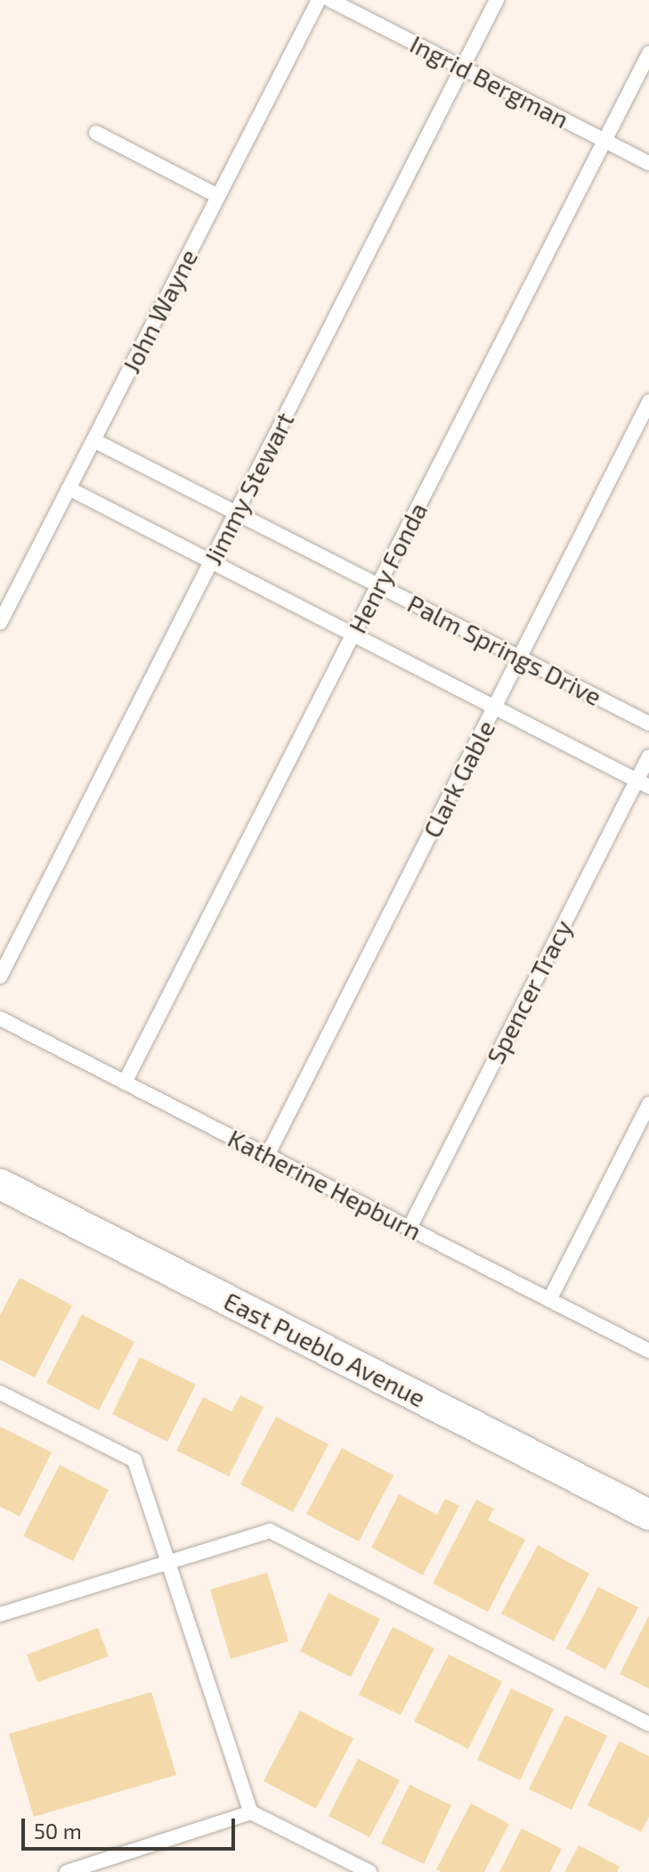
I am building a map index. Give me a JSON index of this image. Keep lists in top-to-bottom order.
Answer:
{
  "streets": {
    "street": ["East Pueblo Avenue"],
    "lane": [
      "Ingrid Bergman",
      "John Wayne",
      "Jimmy Stewart",
      "Henry Fonda",
      "Palm Springs Drive",
      "Clark Gable",
      "Spencer Tracy",
      "Katherine Hepburn"
    ]
  },
  "crossings": [
    ["Ingrid Bergman", "Jimmy Stewart"],
    ["Ingrid Bergman", "Henry Fonda"],
    ["John Wayne", "Palm Springs Drive"],
    ["Jimmy Stewart", "Palm Springs Drive"],
    ["Henry Fonda", "Palm Springs Drive"],
    ["Henry Fonda", "Katherine Hepburn"],
    ["Palm Springs Drive", "Clark Gable"],
    ["Clark Gable", "Katherine Hepburn"],
    ["Spencer Tracy", "Katherine Hepburn"]
  ],
  "scale_bar": "50 m"
}
